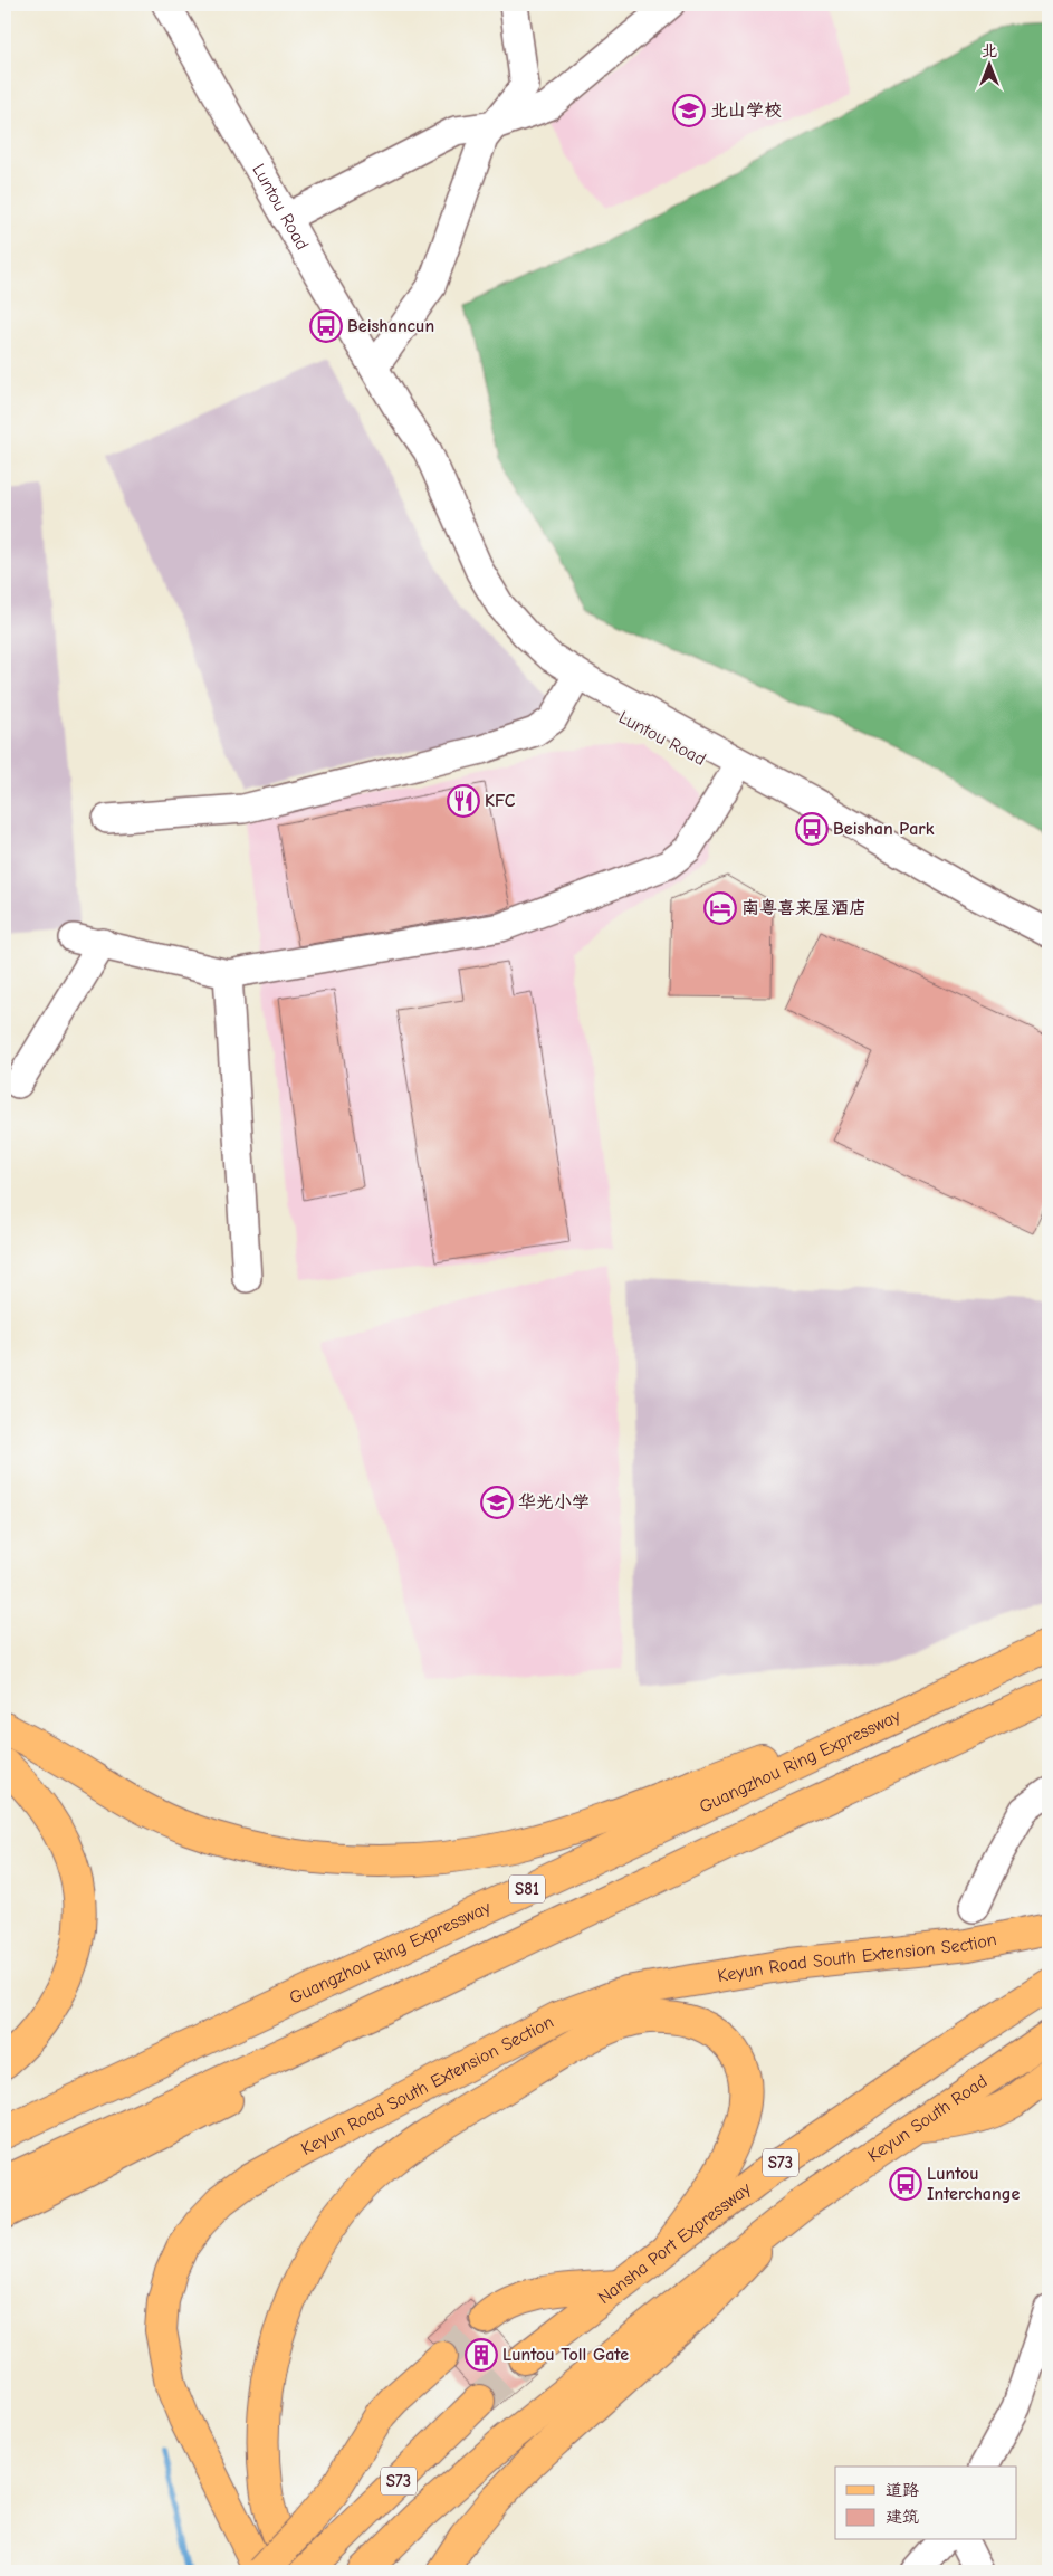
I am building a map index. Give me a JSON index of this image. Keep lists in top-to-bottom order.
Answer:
{
  "streets": {
    "main road": [
      "Guangzhou Ring Expressway",
      "S81",
      "Keyun Road South Extension Section",
      "Keyun South Road",
      "S73",
      "Nansha Port Expressway"
    ],
    "street": ["Luntou Road"]
  },
  "crossings": [
    ["Keyun South Road", "S73"]
  ],
  "places": {
    "school or university": ["北山学校", "华光小学"],
    "bus stop": ["Beishancun", "Beishan Park", "Luntou Interchange"],
    "restaurant": ["KFC"],
    "hotel": ["南粤喜来屋酒店"],
    "building": ["Luntou Toll Gate"]
  },
  "legend": ["道路", "建筑"],
  "north": "top"
}
